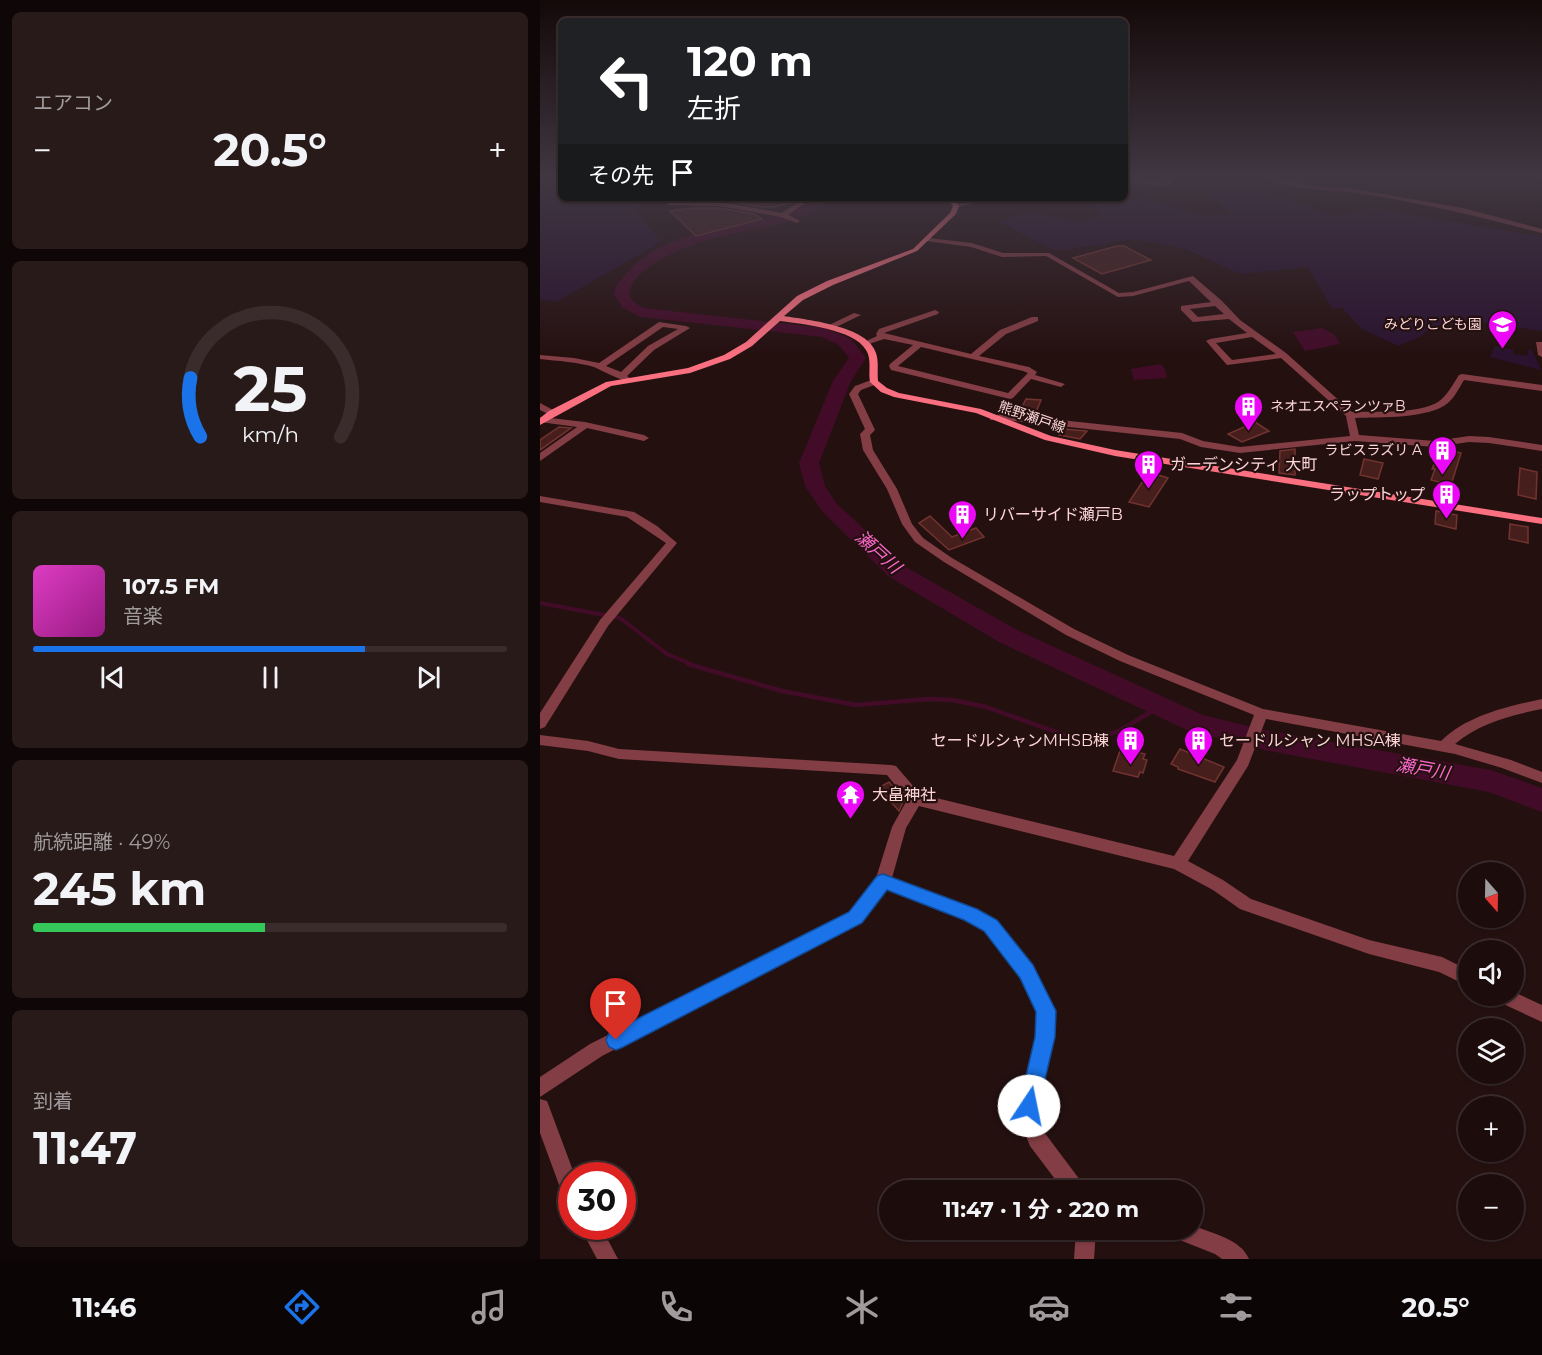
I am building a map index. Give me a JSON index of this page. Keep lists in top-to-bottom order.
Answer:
{
  "streets": {
    "main road": ["熊野瀬戸線"]
  },
  "water": ["瀬戸川"],
  "places": {
    "school or university": ["みどりこども園"],
    "building": [
      "ネオエスペランツァB",
      "ラビスラズリ A",
      "ガーデンシティ 大町",
      "ラップトップ",
      "リバーサイド瀬戸B",
      "セードルシャンMHSB棟",
      "セードルシャン MHSA棟"
    ],
    "temple": ["大畠神社"]
  },
  "north": "bottom",
  "page": {
    "tile": [
      "エアコン",
      ["航続距離 · 49%", "245 km"],
      ["到着", "11:47"]
    ],
    "turn": ["120 m", "左折"],
    "heat": ["−", "20.5°", "+"],
    "then": "その先",
    "song": ["107.5 FM", "音楽"],
    "map_buttons": ["+", "−"],
    "limit": "30",
    "trip": "11:47 · 1 分 · 220 m",
    "tabs": ["11:46", "20.5°"],
    "gauge": ["25", "km/h"]
  }
}
